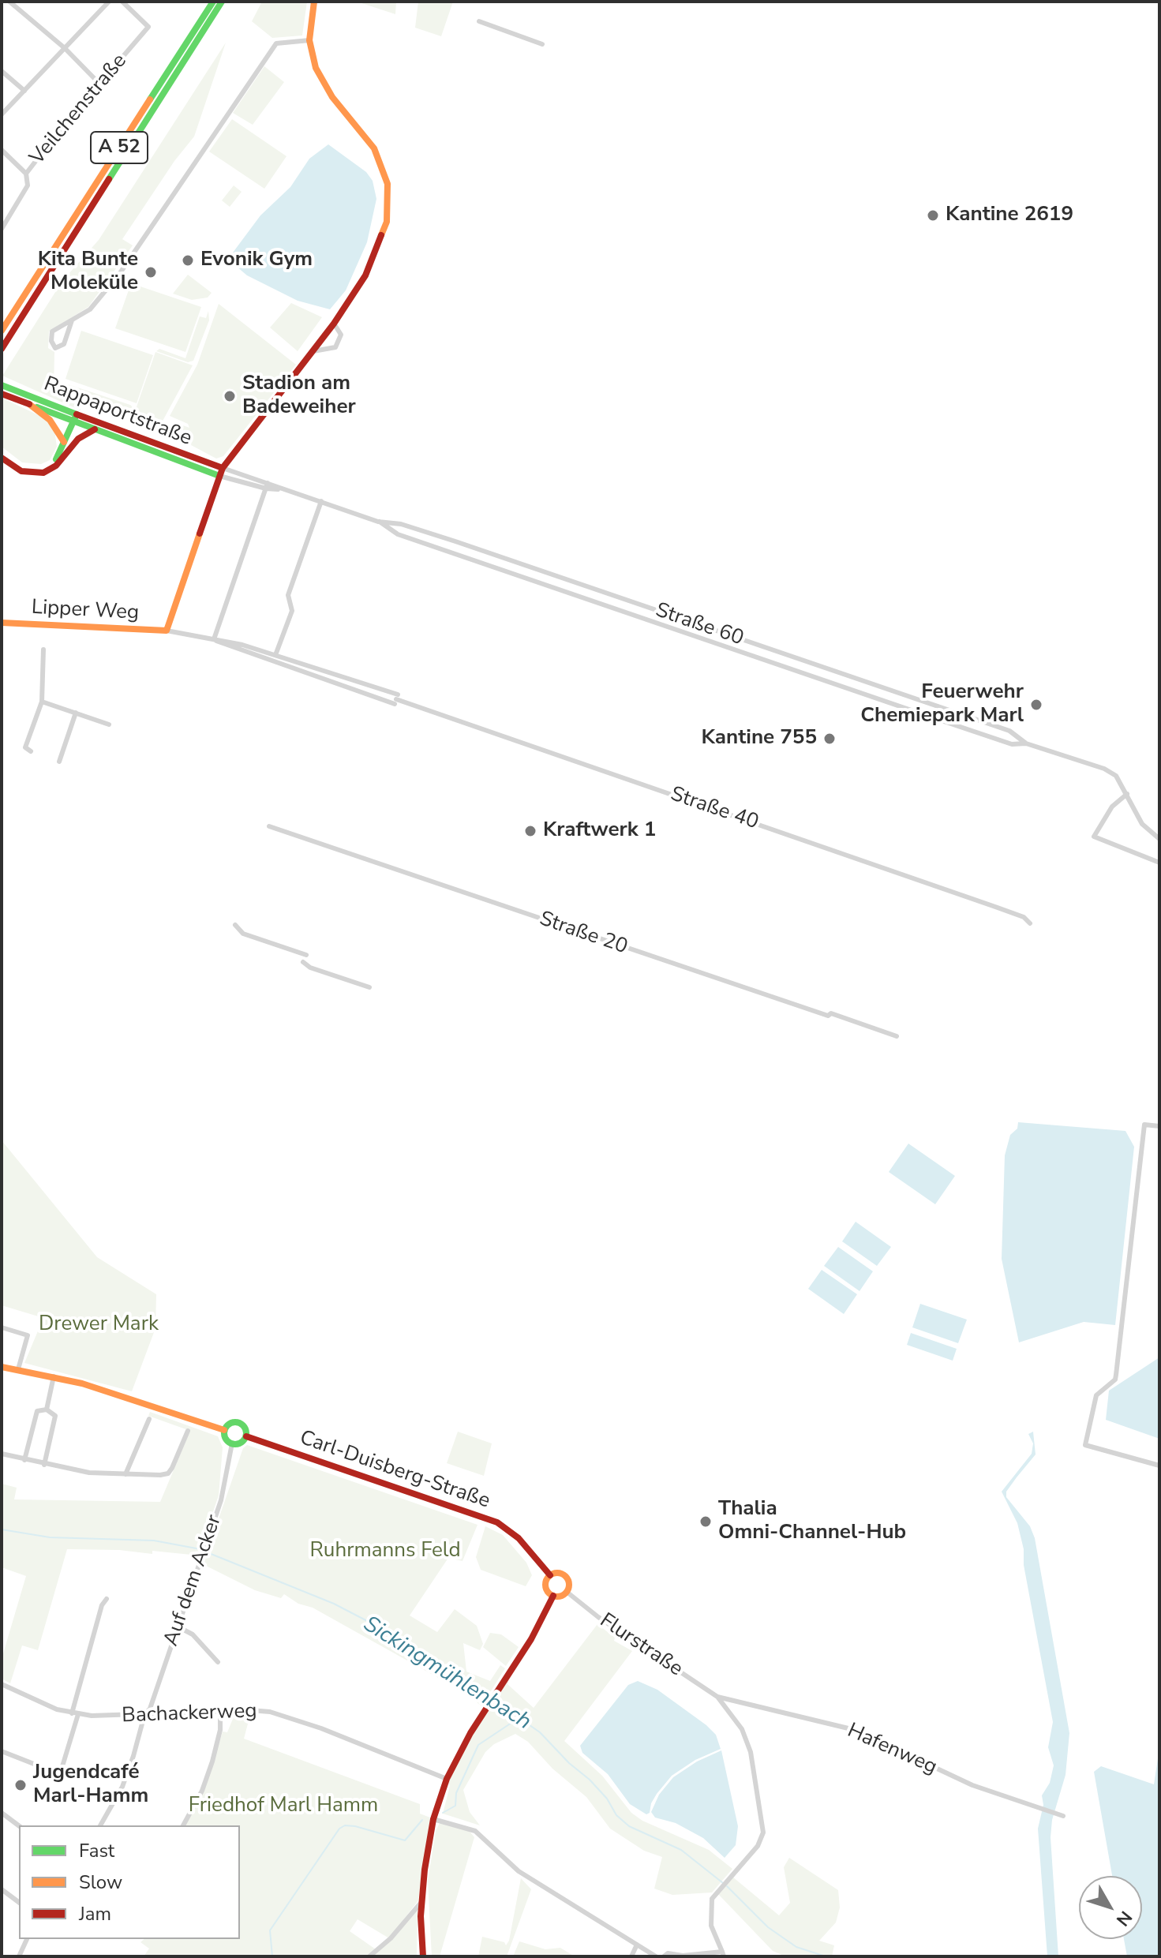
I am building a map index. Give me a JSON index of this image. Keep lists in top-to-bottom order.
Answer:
{
  "streets": {
    "main road": [
      "A 52",
      "Rappaportstraße",
      "Lipper Weg",
      "Carl-Duisberg-Straße"
    ],
    "street": [
      "Veilchenstraße",
      "Straße 60",
      "Straße 40",
      "Straße 20",
      "Auf dem Acker",
      "Flurstraße",
      "Bachackerweg",
      "Hafenweg"
    ]
  },
  "crossings": [
    ["Carl-Duisberg-Straße", "Auf dem Acker"],
    ["Carl-Duisberg-Straße", "Flurstraße"],
    ["Auf dem Acker", "Bachackerweg"],
    ["Flurstraße", "Hafenweg"]
  ],
  "water": ["Sickingmühlenbach"],
  "parks": ["Drewer Mark", "Ruhrmanns Feld", "Friedhof Marl Hamm"],
  "places": [
    "Kantine 2619",
    "Evonik Gym",
    "Kita Bunte Moleküle",
    "Stadion am Badeweiher",
    "Feuerwehr Chemiepark Marl",
    "Kantine 755",
    "Kraftwerk 1",
    "Thalia Omni-Channel-Hub",
    "Jugendcafé Marl-Hamm"
  ],
  "legend": ["Fast", "Slow", "Jam"],
  "north": "bottom right"
}
